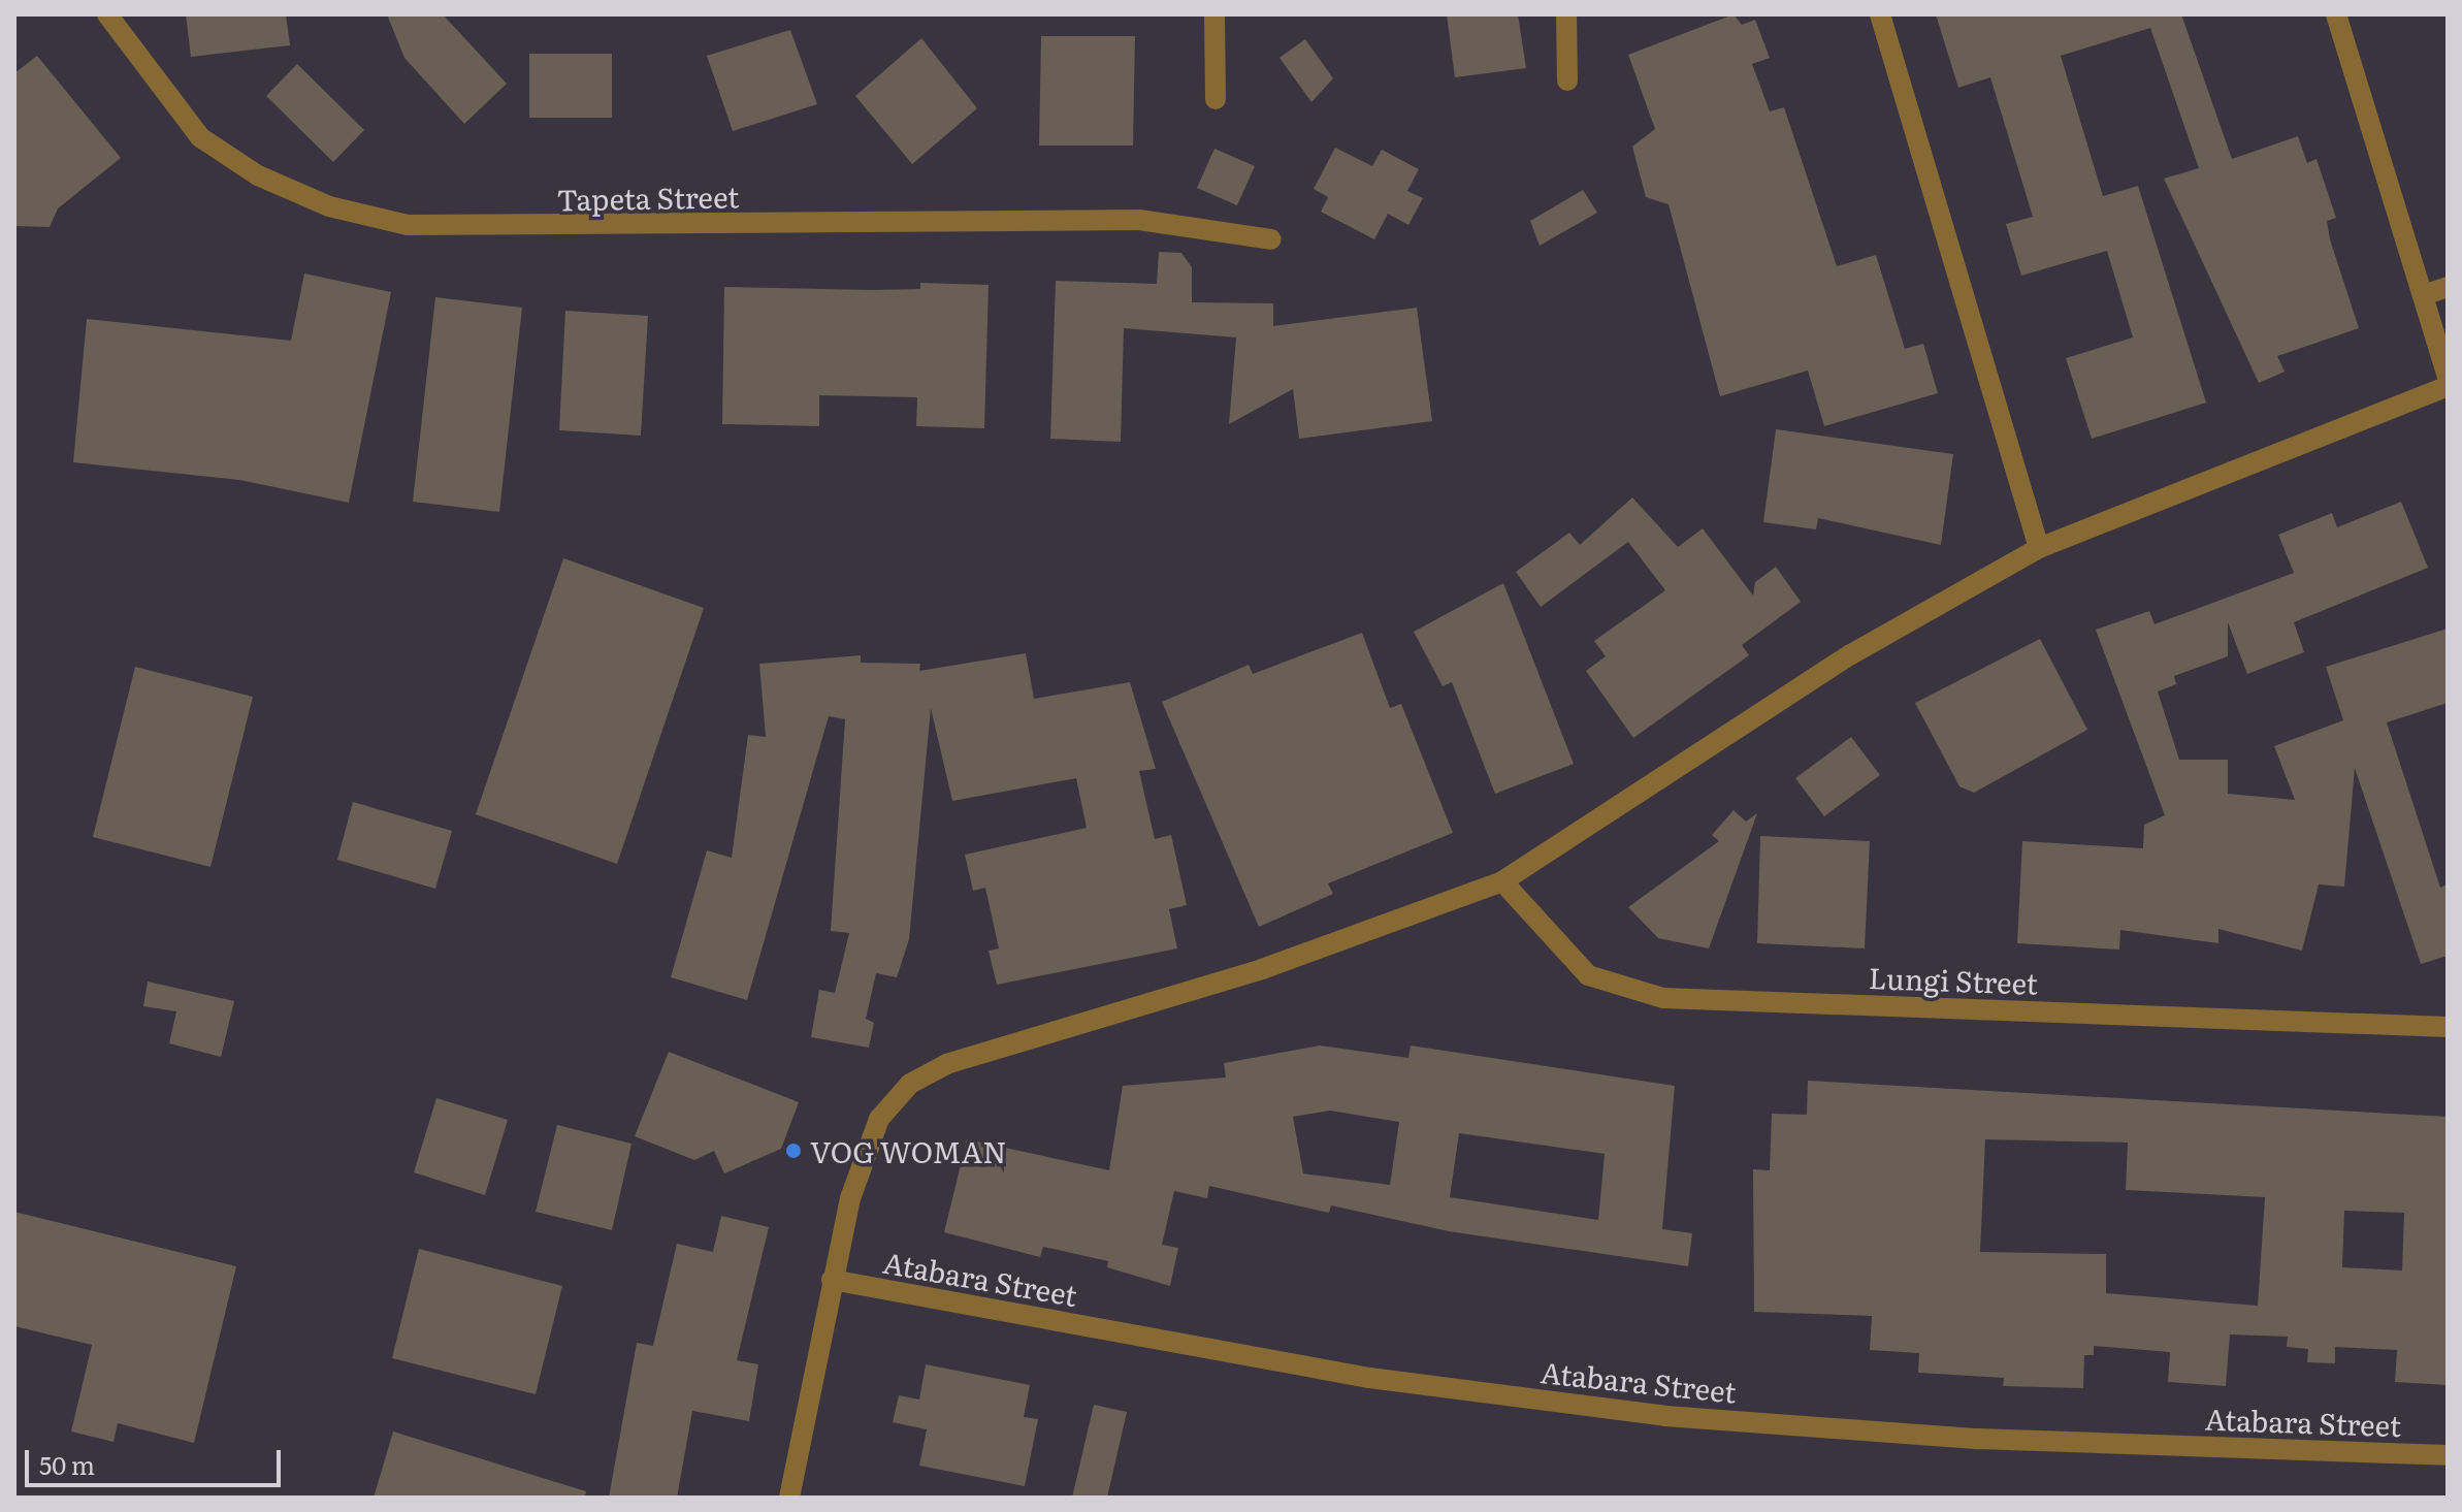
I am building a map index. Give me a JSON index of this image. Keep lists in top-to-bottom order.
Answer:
{
  "streets": {
    "street": ["Tapeta Street", "Lungi Street", "Atabara Street"]
  },
  "places": ["VOG WOMAN"],
  "scale_bar": "50 m"
}
